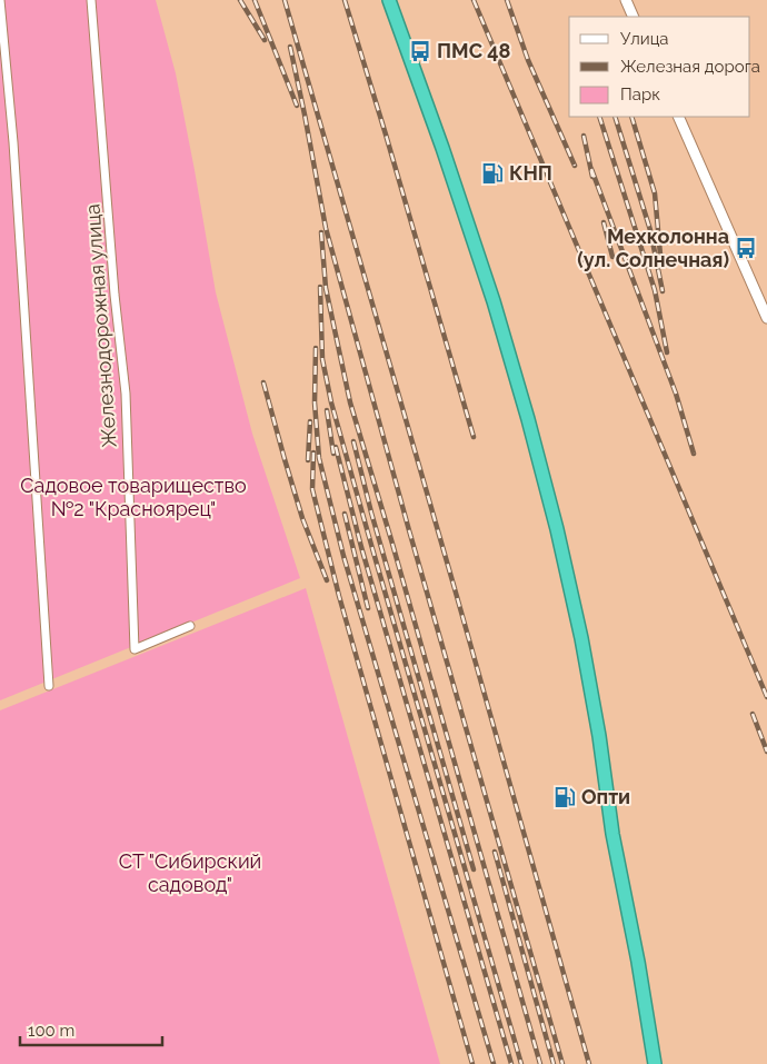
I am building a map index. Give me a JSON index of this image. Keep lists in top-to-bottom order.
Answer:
{
  "streets": {
    "street": ["Железнодорожная улица"]
  },
  "parks": ["Садовое товарищество №2 \"Красноярец\"", "СТ \"Сибирский садовод\""],
  "places": {
    "bus stop": ["ПМС 48", "Мехколонна (ул. Солнечная)"],
    "fuel station": ["КНП", "Опти"]
  },
  "legend": ["Улица", "Железная дорога", "Парк"],
  "scale_bar": "100 m"
}
